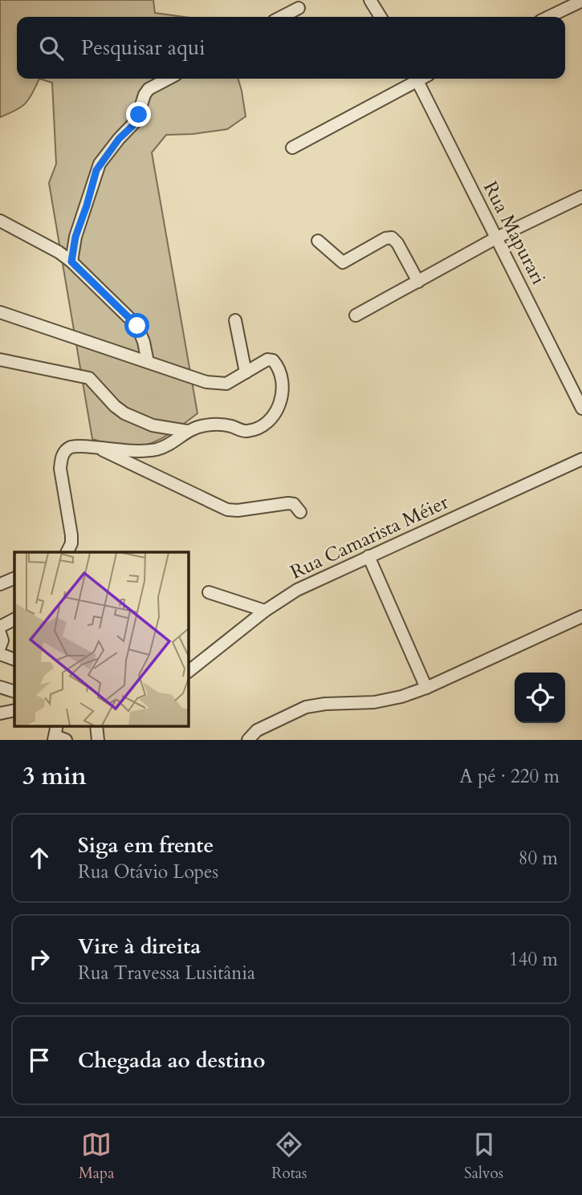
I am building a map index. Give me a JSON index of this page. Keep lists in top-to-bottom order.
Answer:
{
  "streets": {
    "street": ["Rua Mapurari", "Rua Camarista Méier"]
  },
  "page": {
    "search": "Pesquisar aqui",
    "heading": ["3 min", "A pé · 220 m"],
    "list": [
      ["Siga em frente", "Rua Otávio Lopes", "80 m"],
      ["Vire à direita", "Rua Travessa Lusitânia", "140 m"],
      "Chegada ao destino"
    ],
    "nav": ["Mapa", "Rotas", "Salvos"]
  }
}
